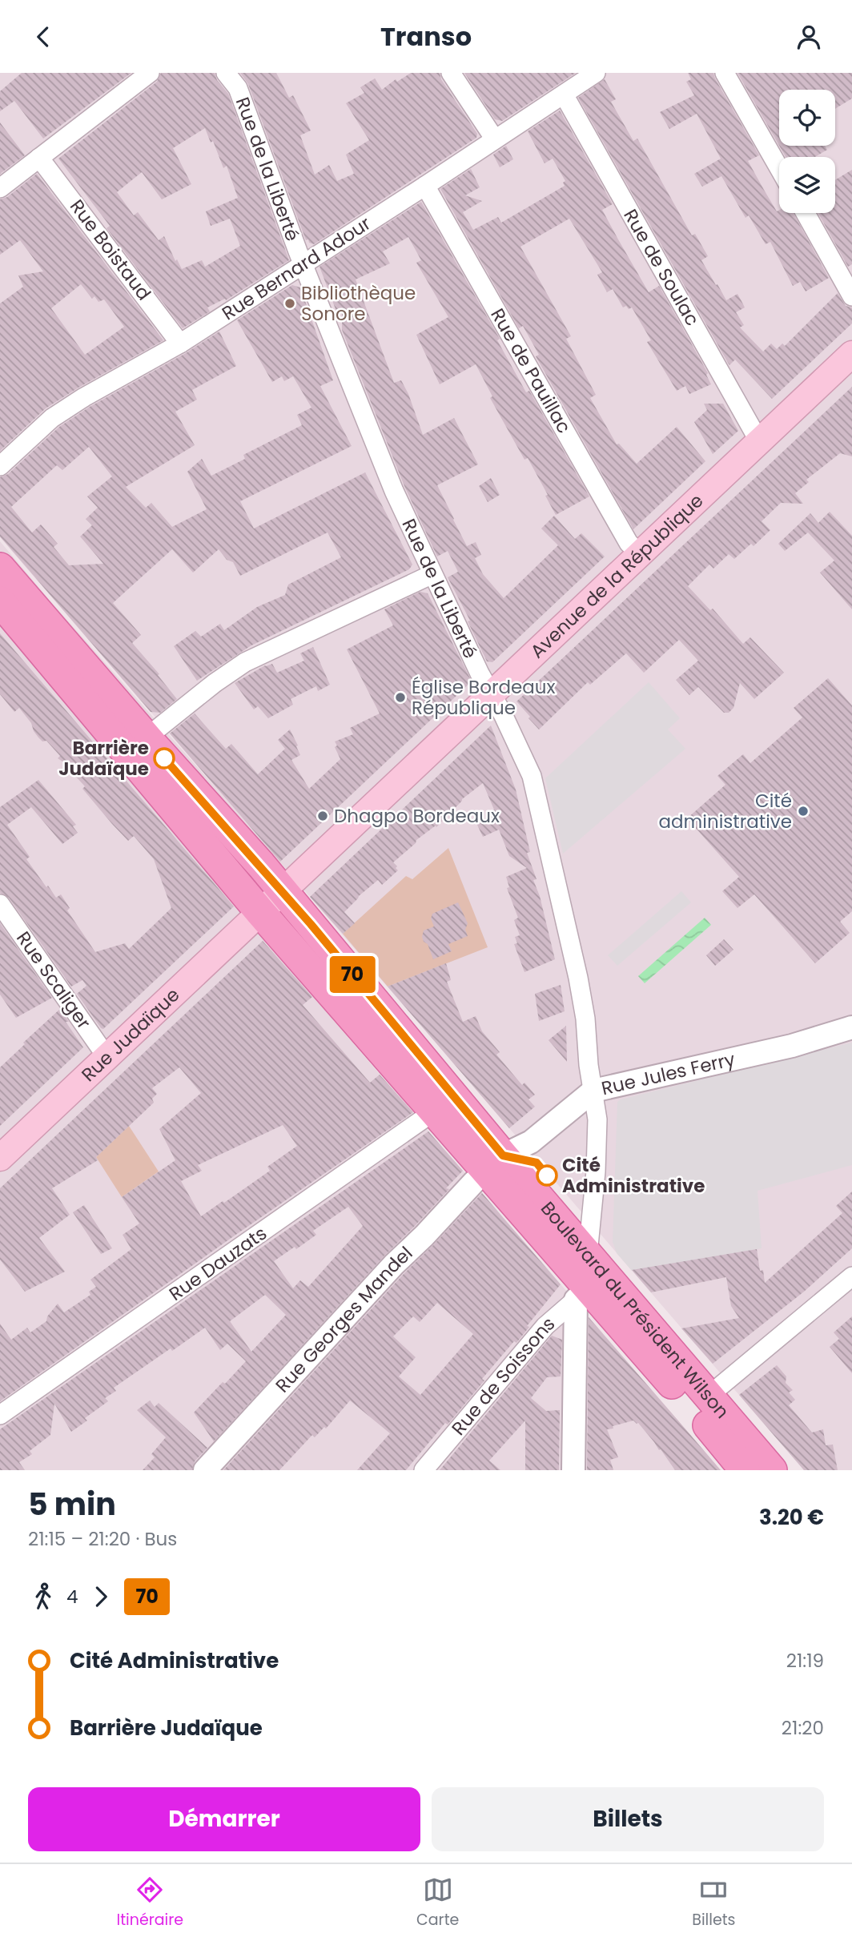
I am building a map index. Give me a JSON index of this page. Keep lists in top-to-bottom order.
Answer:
{
  "streets": {
    "main road": ["Avenue de la République", "Rue Judaïque", "Boulevard du Président Wilson"],
    "street": [
      "Rue de la Liberté",
      "Rue Boistaud",
      "Rue de Soulac",
      "Rue Bernard Adour",
      "Rue de Pauillac",
      "Rue Scaliger",
      "Rue Jules Ferry",
      "Rue Dauzats",
      "Rue Georges Mandel",
      "Rue de Soissons"
    ]
  },
  "crossings": [
    ["Rue de la Liberté", "Rue Bernard Adour"],
    ["Rue de la Liberté", "Avenue de la République"],
    ["Rue de la Liberté", "Rue Jules Ferry"],
    ["Rue de la Liberté", "Boulevard du Président Wilson"],
    ["Rue Boistaud", "Rue Bernard Adour"],
    ["Rue de Soulac", "Rue Bernard Adour"],
    ["Rue de Soulac", "Avenue de la République"],
    ["Rue Bernard Adour", "Rue de Pauillac"],
    ["Rue de Pauillac", "Avenue de la République"],
    ["Avenue de la République", "Boulevard du Président Wilson"],
    ["Rue Scaliger", "Rue Judaïque"],
    ["Rue Judaïque", "Boulevard du Président Wilson"],
    ["Rue Jules Ferry", "Boulevard du Président Wilson"],
    ["Rue Jules Ferry", "Rue Georges Mandel"],
    ["Rue Dauzats", "Boulevard du Président Wilson"],
    ["Boulevard du Président Wilson", "Rue Georges Mandel"],
    ["Boulevard du Président Wilson", "Rue de Soissons"]
  ],
  "places": [
    "Bibliothèque Sonore",
    "Église Bordeaux République",
    "Barrière Judaïque",
    "Cité administrative",
    "Dhagpo Bordeaux",
    "Cité Administrative"
  ],
  "lines": ["bus line 70"],
  "page": {
    "header": "Transo",
    "on_map": "70",
    "heading": ["5 min", "21:15 – 21:20 · Bus", "3.20 €"],
    "legs": ["4", "70"],
    "list": [
      {
        "name": "Cité Administrative",
        "value": "21:19"
      },
      {
        "name": "Barrière Judaïque",
        "value": "21:20"
      }
    ],
    "buttons": ["Démarrer", "Billets"],
    "tabs": ["Itinéraire", "Carte", "Billets"]
  }
}
